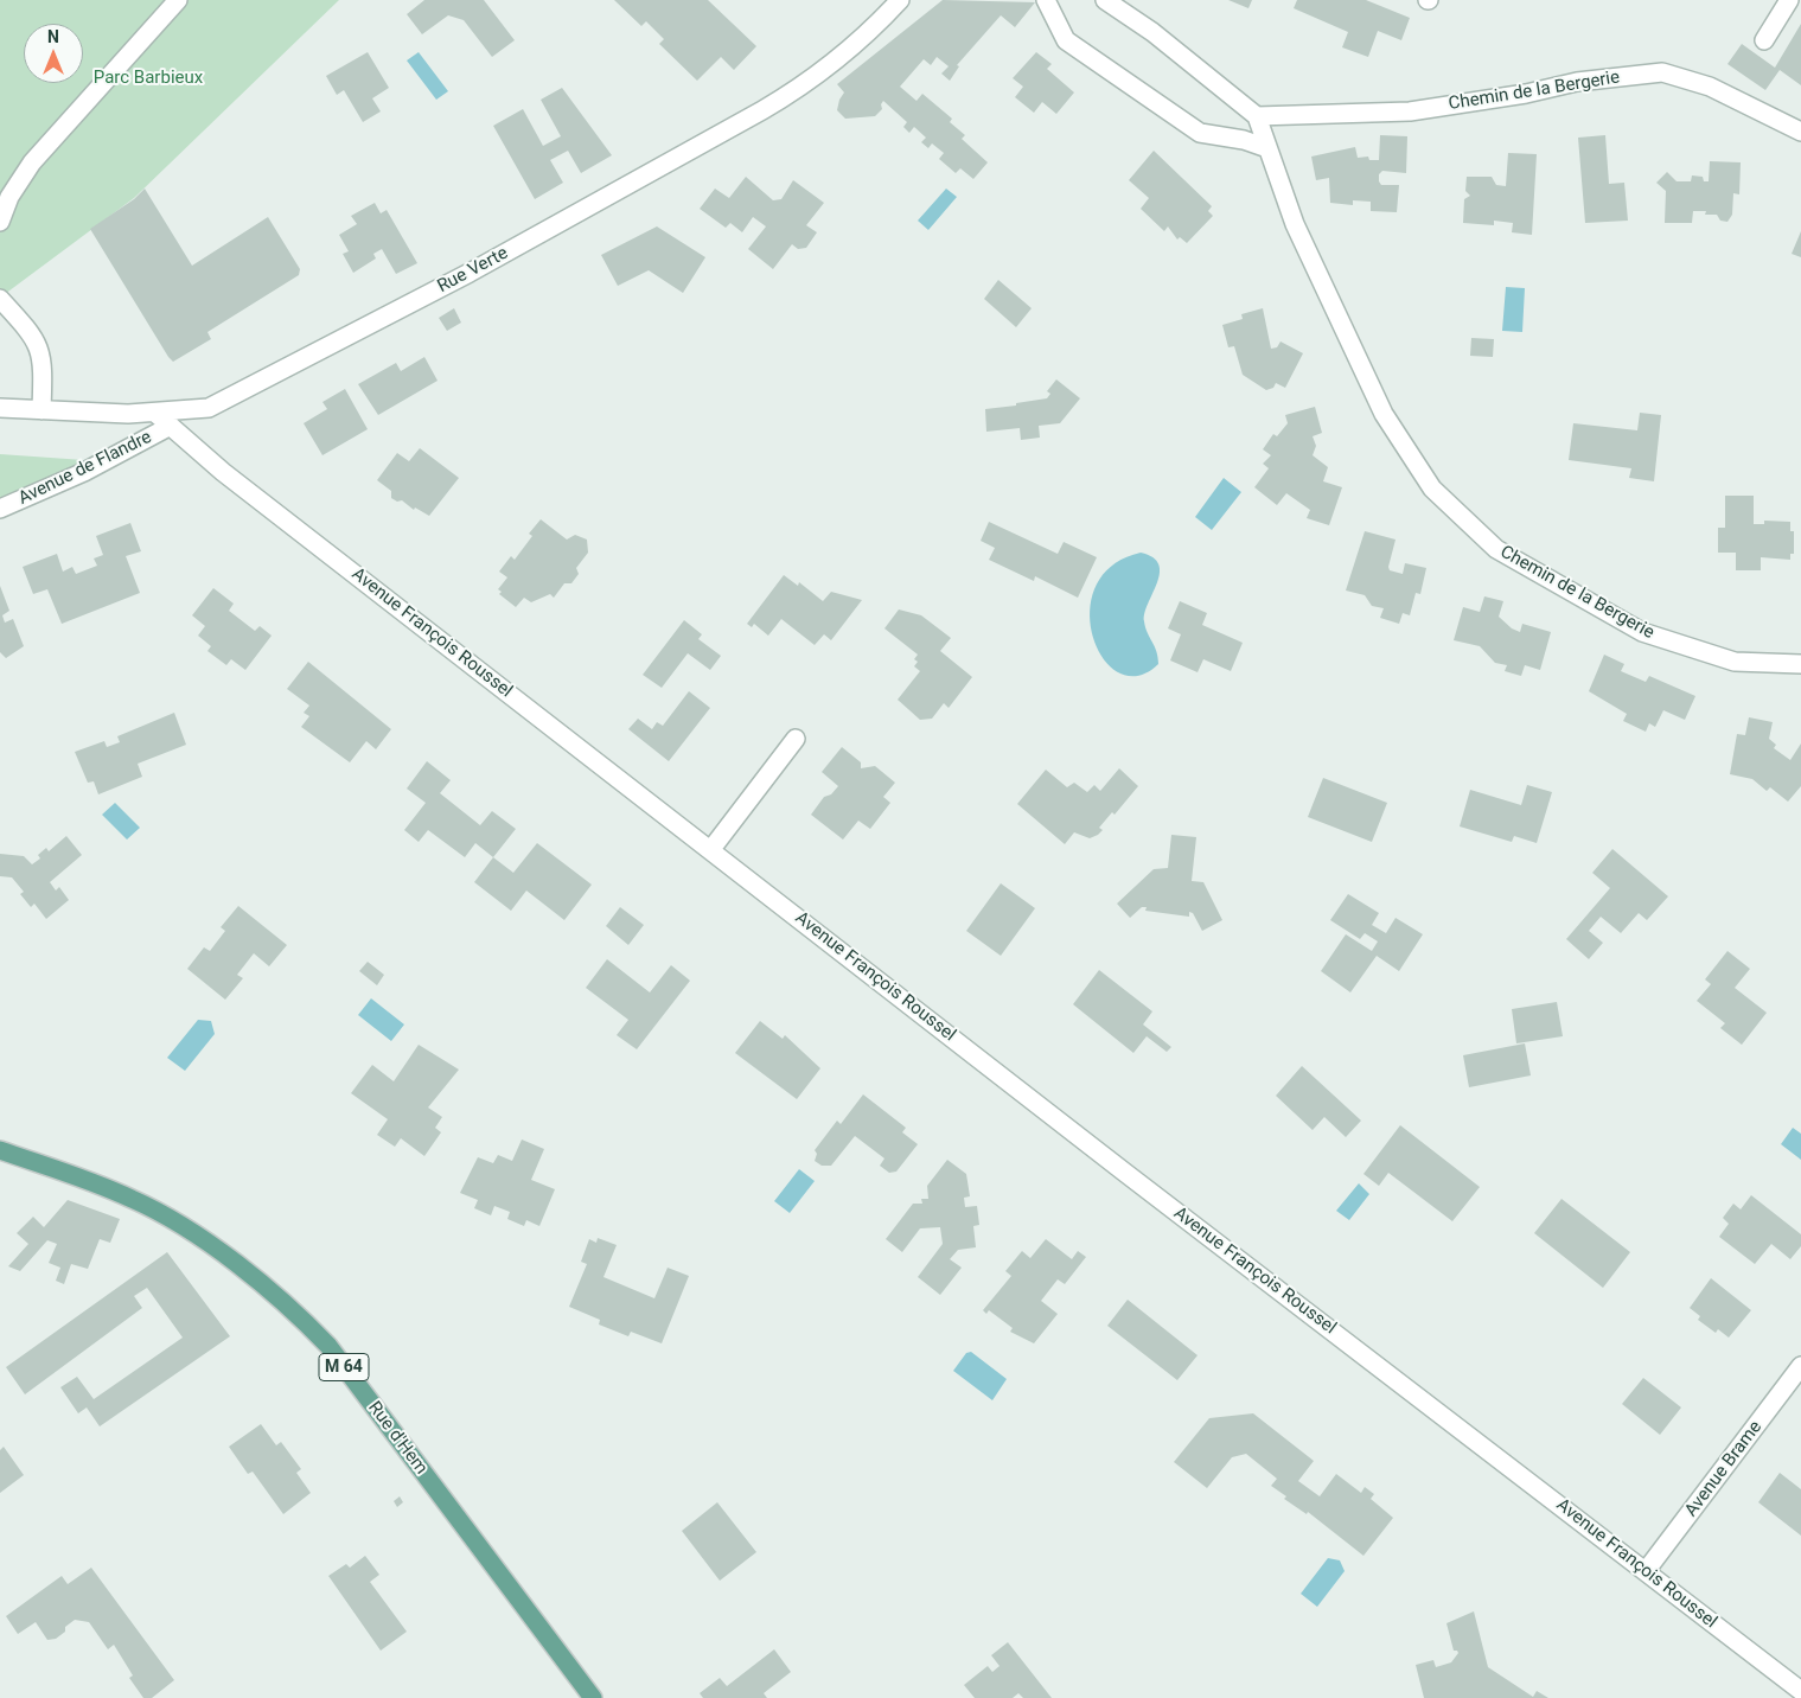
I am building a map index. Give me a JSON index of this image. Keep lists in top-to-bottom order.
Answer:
{
  "streets": {
    "main road": ["M 64", "Rue d'Hem"],
    "street": [
      "Chemin de la Bergerie",
      "Rue Verte",
      "Avenue de Flandre",
      "Avenue François Roussel",
      "Avenue Brame"
    ]
  },
  "crossings": [
    ["Rue Verte", "Avenue François Roussel"],
    ["Avenue de Flandre", "Avenue François Roussel"],
    ["Avenue François Roussel", "Avenue Brame"]
  ],
  "parks": ["Parc Barbieux"],
  "north": "top"
}
